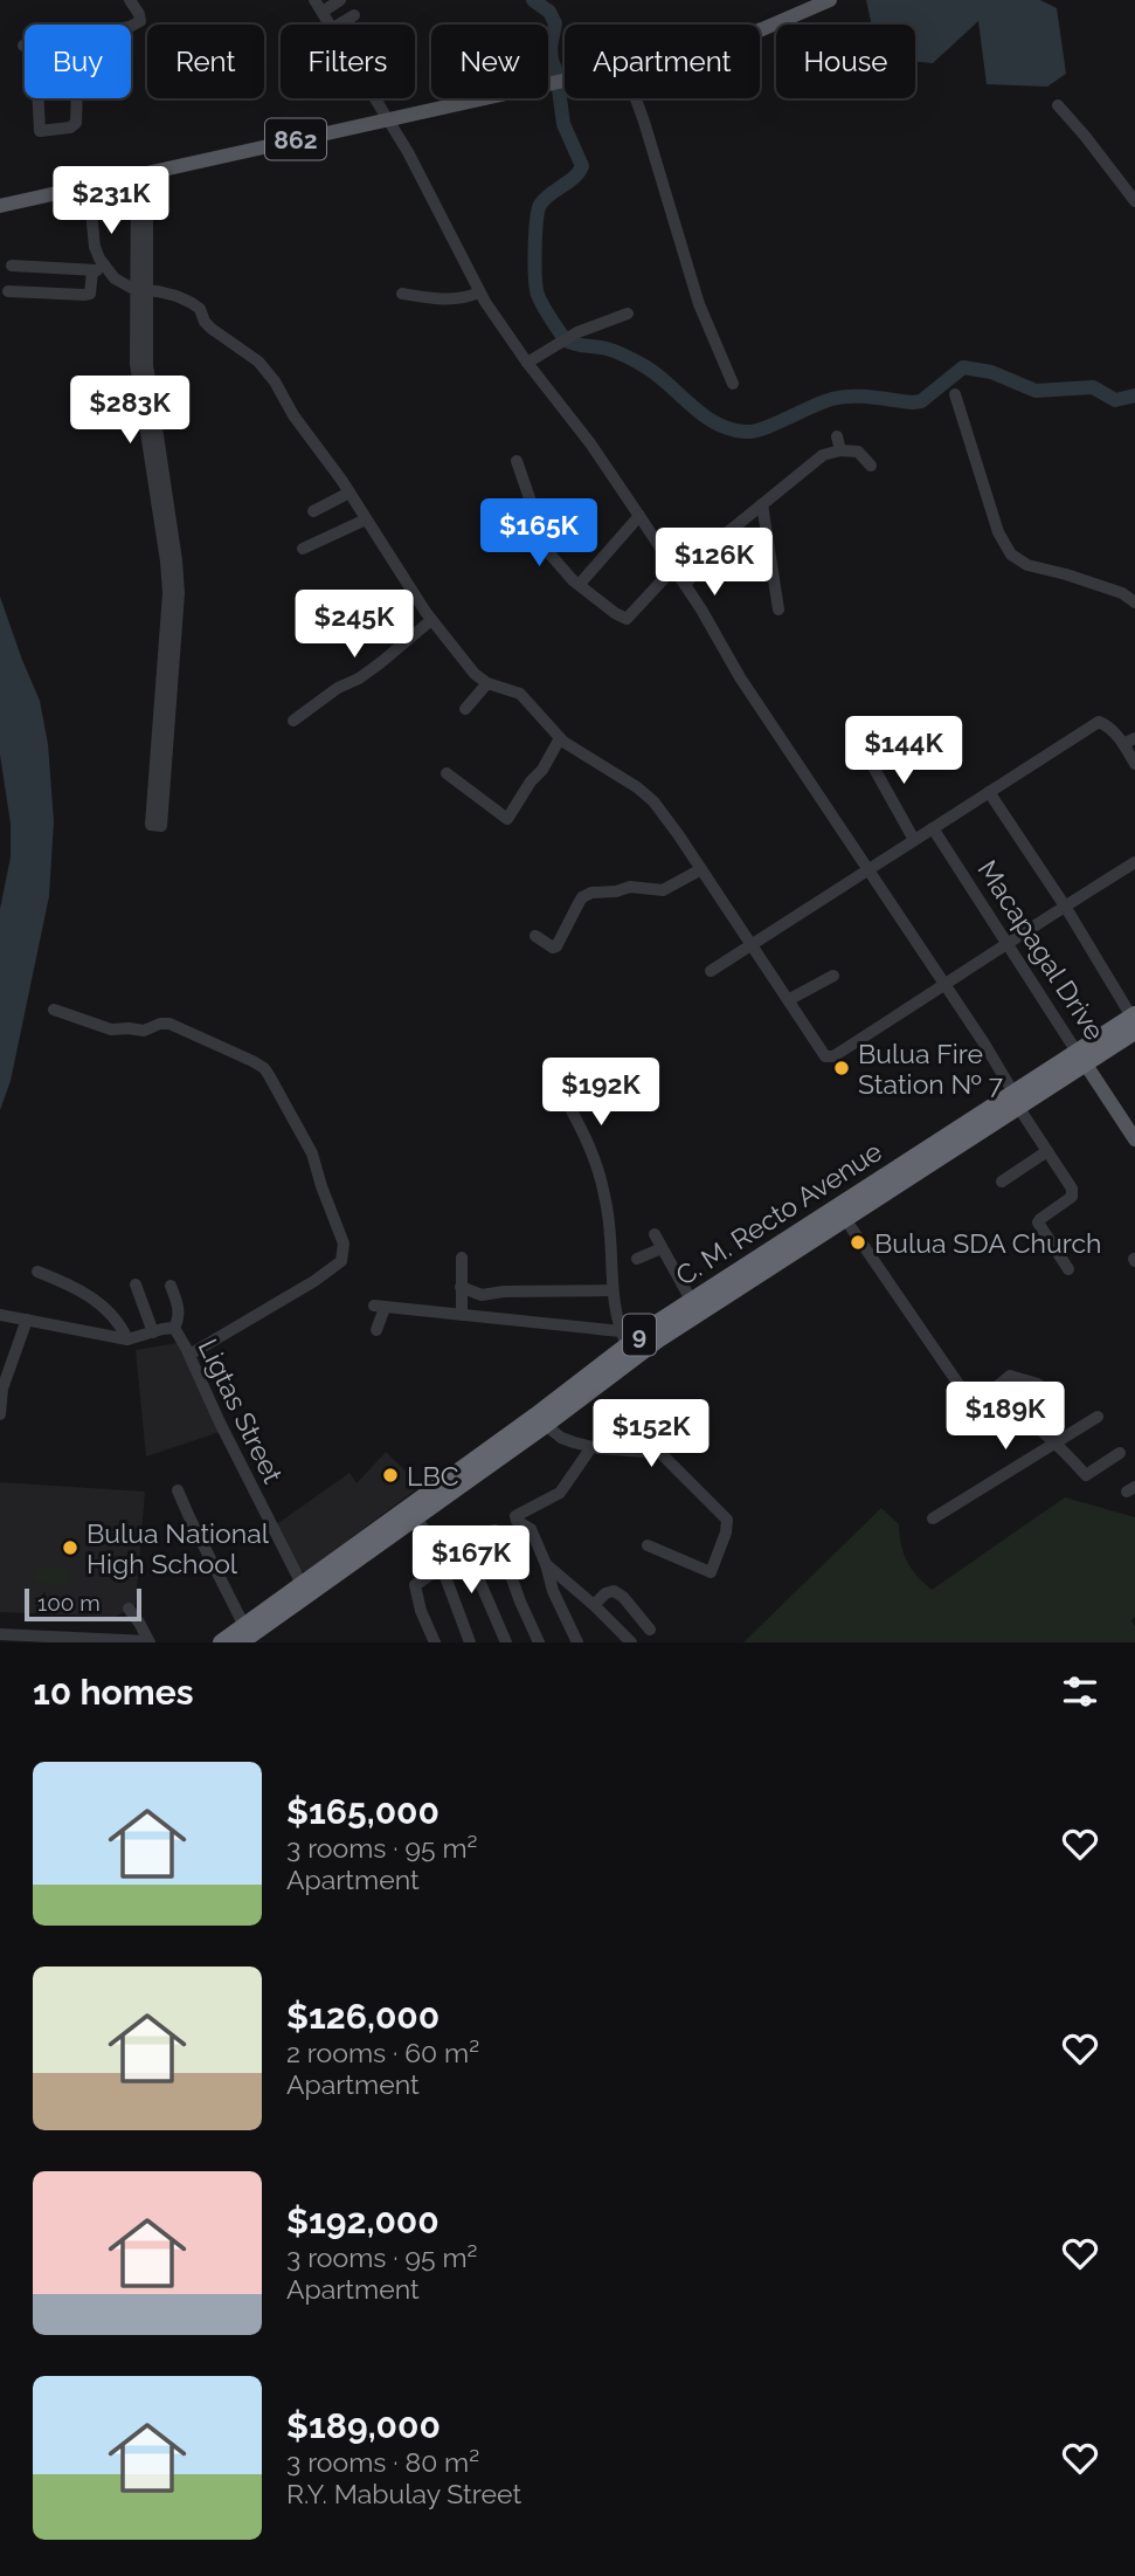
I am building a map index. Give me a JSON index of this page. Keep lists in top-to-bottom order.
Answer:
{
  "streets": {
    "highway": ["C. M. Recto Avenue", "9"],
    "main road": ["862", "Macapagal Drive"],
    "street": ["Ligtas Street"]
  },
  "crossings": [
    ["Macapagal Drive", "C. M. Recto Avenue"],
    ["C. M. Recto Avenue", "Ligtas Street"]
  ],
  "places": [
    "Bulua Fire Station № 7",
    "Bulua SDA Church",
    "LBC",
    "Bulua National High School"
  ],
  "scale_bar": "100 m",
  "page": {
    "chip": [
      "Buy",
      "Rent",
      "Filters",
      "New",
      "Apartment",
      "House"
    ],
    "price": [
      "$231K",
      "$283K",
      "$165K",
      "$126K",
      "$245K",
      "$144K",
      "$192K",
      "$189K",
      "$152K",
      "$167K"
    ],
    "scale": "100 m",
    "heading": "10 homes",
    "list": [
      {
        "name": "$165,000",
        "note": "3 rooms · 95 m² · Apartment"
      },
      {
        "name": "$126,000",
        "note": "2 rooms · 60 m² · Apartment"
      },
      {
        "name": "$192,000",
        "note": "3 rooms · 95 m² · Apartment"
      },
      {
        "name": "$189,000",
        "note": "3 rooms · 80 m² · R.Y. Mabulay Street"
      }
    ]
  }
}
